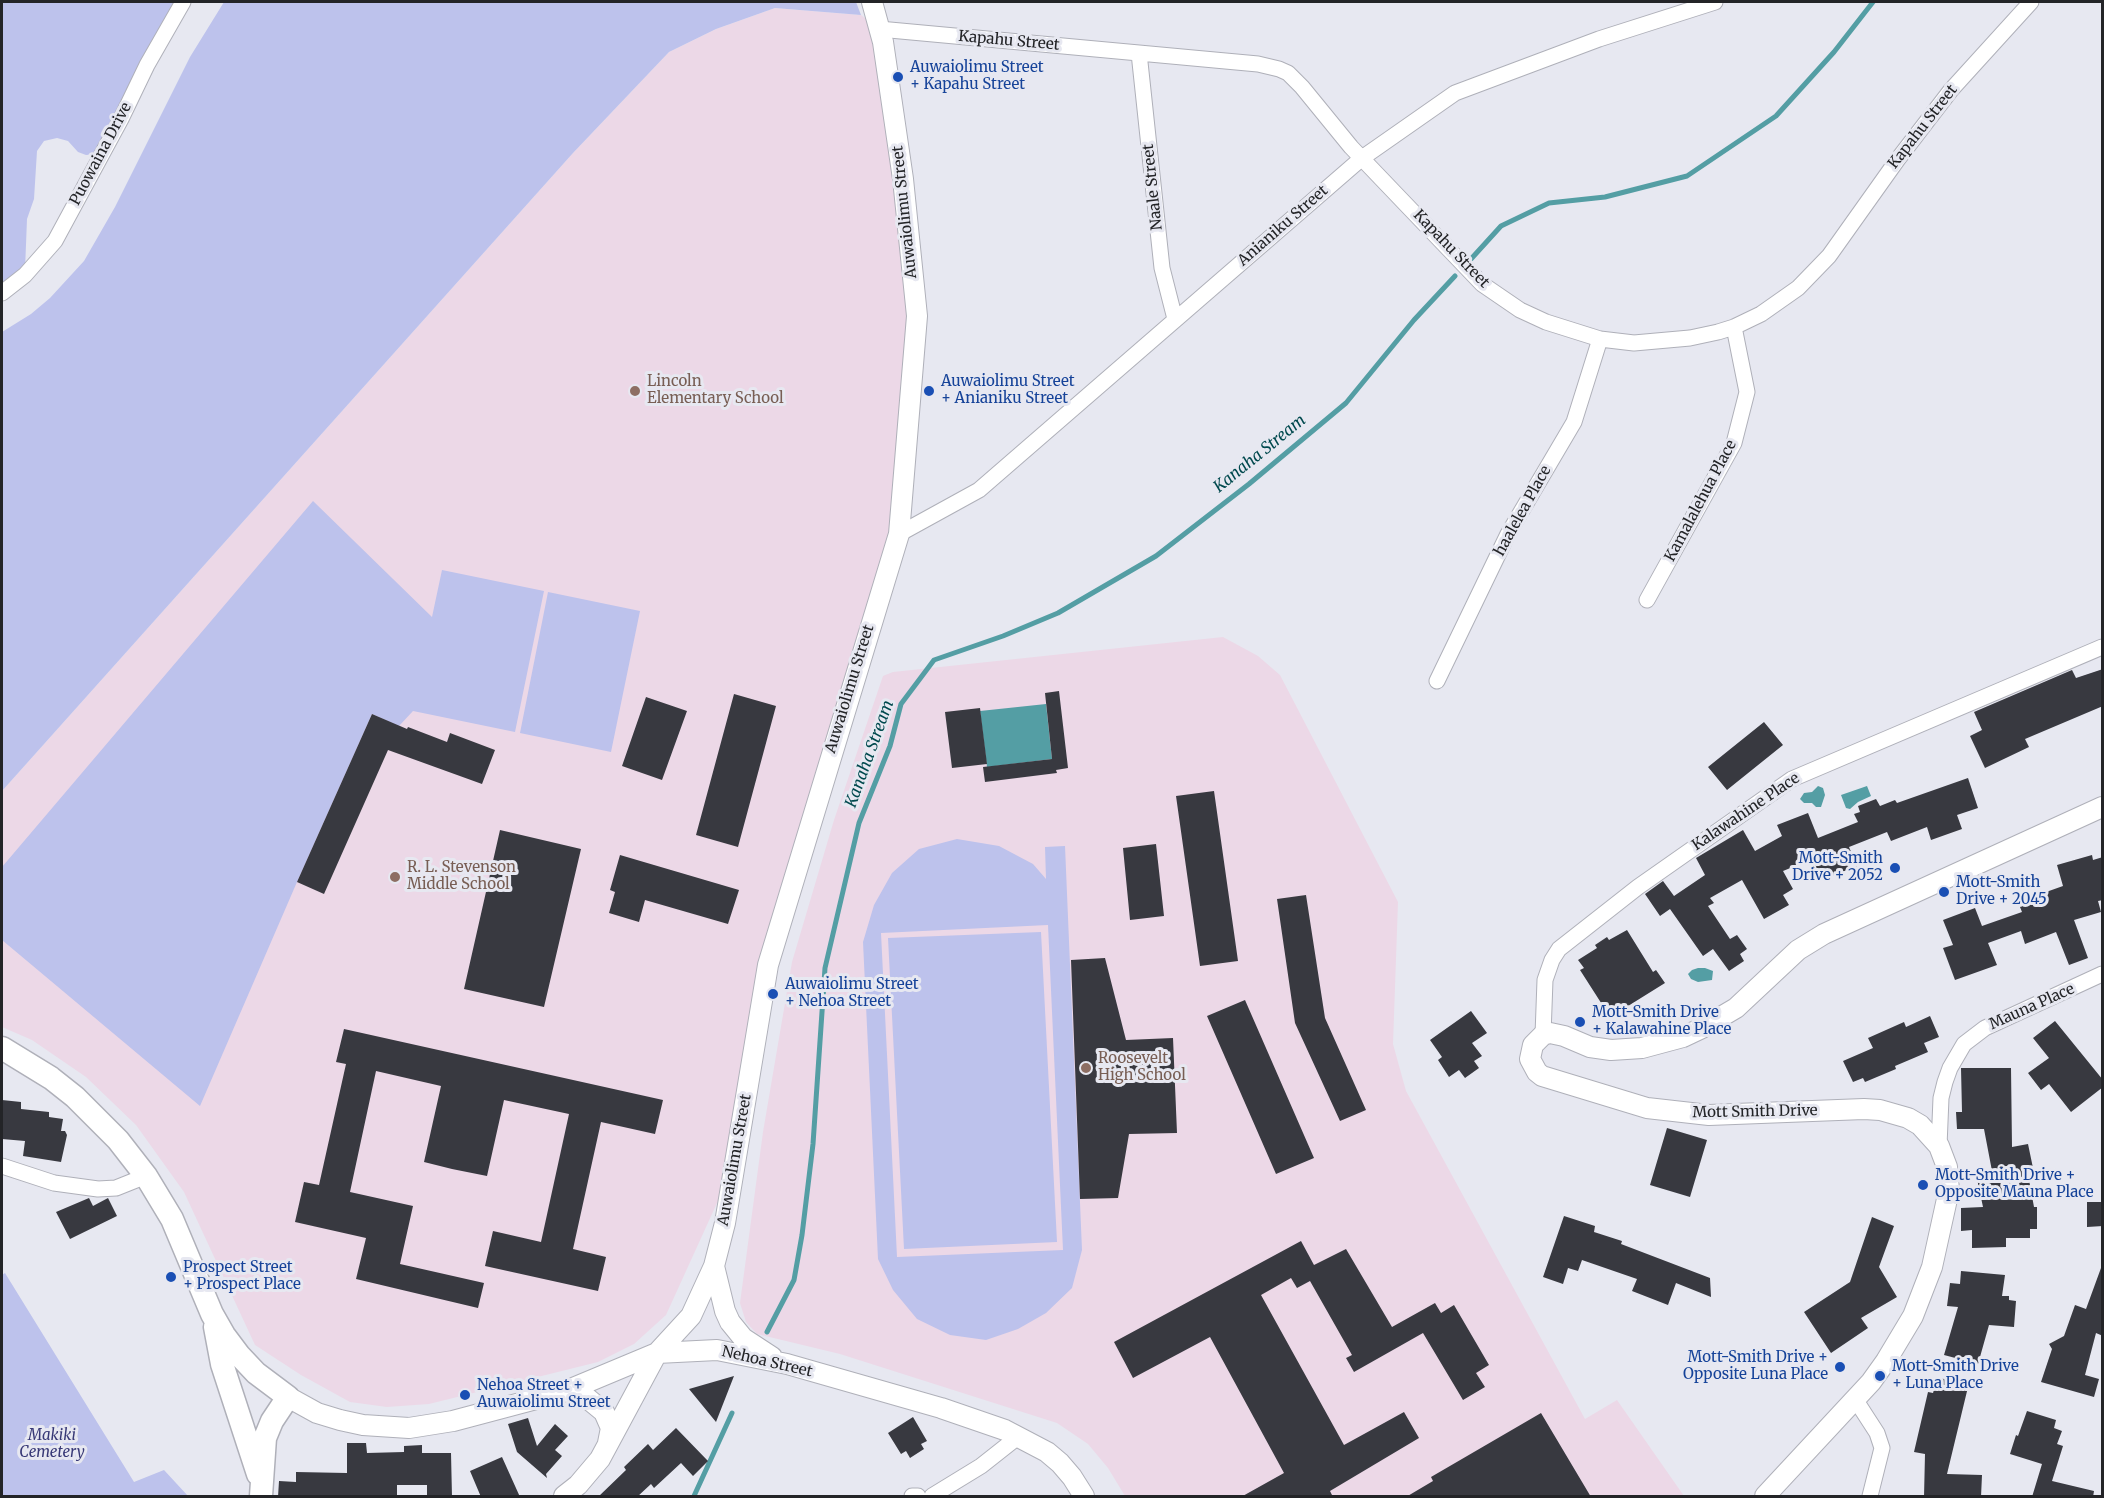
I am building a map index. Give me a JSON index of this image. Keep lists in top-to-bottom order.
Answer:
{
  "streets": {
    "street": [
      "Kapahu Street",
      "Puowaina Drive",
      "Naale Street",
      "Auwaiolimu Street",
      "Anianiku Street",
      "Kamalalehua Place",
      "haalelea Place",
      "Kalawahine Place",
      "Mauna Place",
      "Mott Smith Drive",
      "Nehoa Street"
    ]
  },
  "crossings": [
    ["Kapahu Street", "Naale Street"],
    ["Kapahu Street", "Auwaiolimu Street"],
    ["Kapahu Street", "Anianiku Street"],
    ["Kapahu Street", "Kamalalehua Place"],
    ["Kapahu Street", "haalelea Place"],
    ["Naale Street", "Anianiku Street"],
    ["Auwaiolimu Street", "Anianiku Street"],
    ["Auwaiolimu Street", "Nehoa Street"],
    ["Kalawahine Place", "Mott Smith Drive"],
    ["Mauna Place", "Mott Smith Drive"]
  ],
  "water": ["Kanaha Stream"],
  "parks": ["Makiki Cemetery"],
  "places": [
    "Auwaiolimu Street + Kapahu Street",
    "Lincoln Elementary School",
    "Auwaiolimu Street + Anianiku Street",
    "Mott-Smith Drive + 2052",
    "R. L. Stevenson Middle School",
    "Mott-Smith Drive + 2045",
    "Auwaiolimu Street + Nehoa Street",
    "Mott-Smith Drive + Kalawahine Place",
    "Roosevelt High School",
    "Mott-Smith Drive + Opposite Mauna Place",
    "Prospect Street + Prospect Place",
    "Mott-Smith Drive + Opposite Luna Place",
    "Mott-Smith Drive + Luna Place",
    "Nehoa Street + Auwaiolimu Street"
  ]
}
